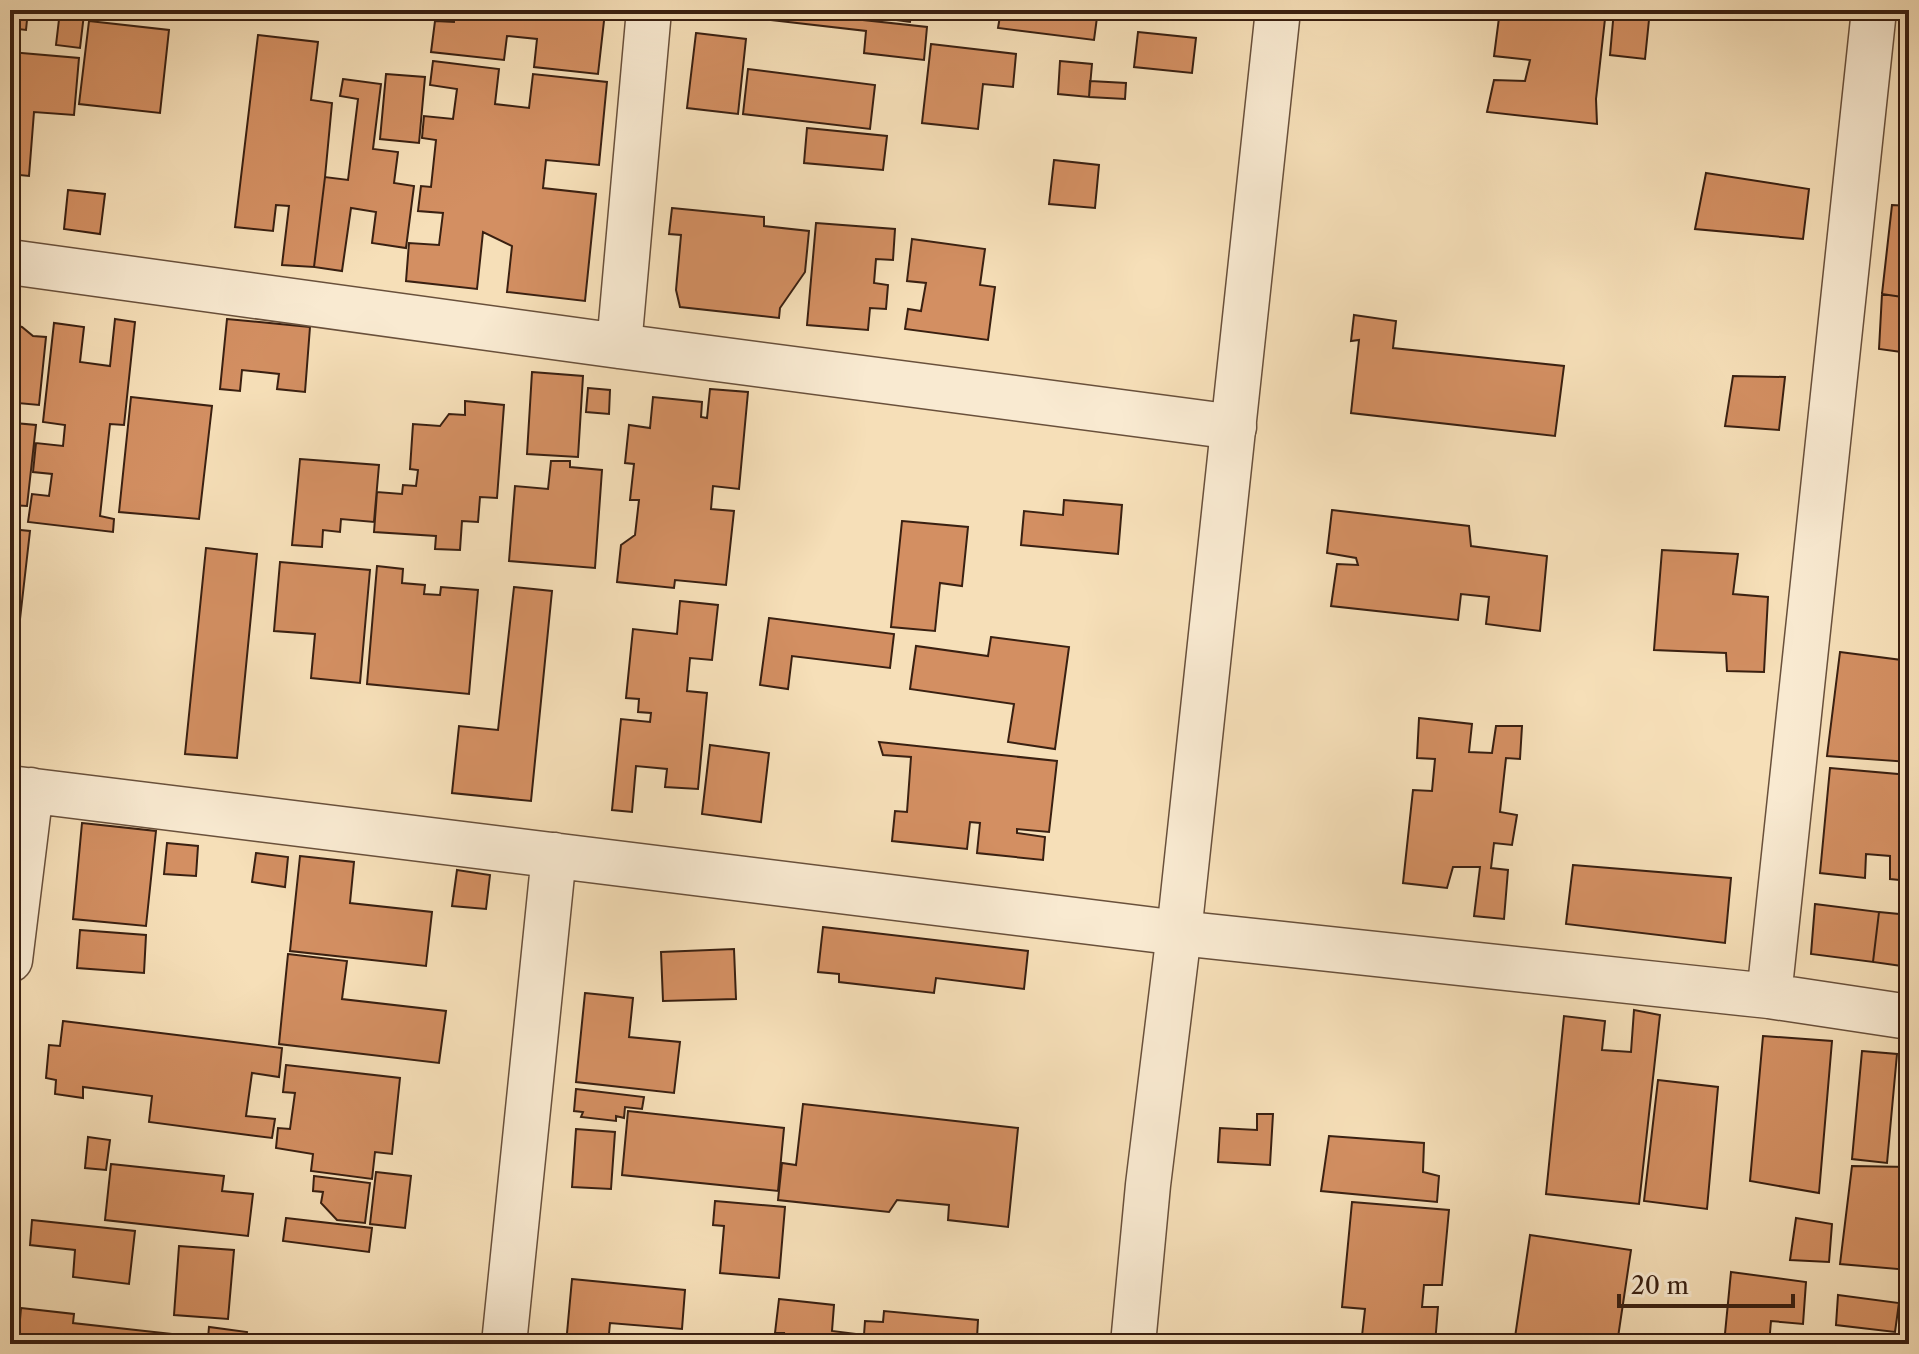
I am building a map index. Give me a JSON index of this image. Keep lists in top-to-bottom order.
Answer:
{
  "scale_bar": "20 m"
}
